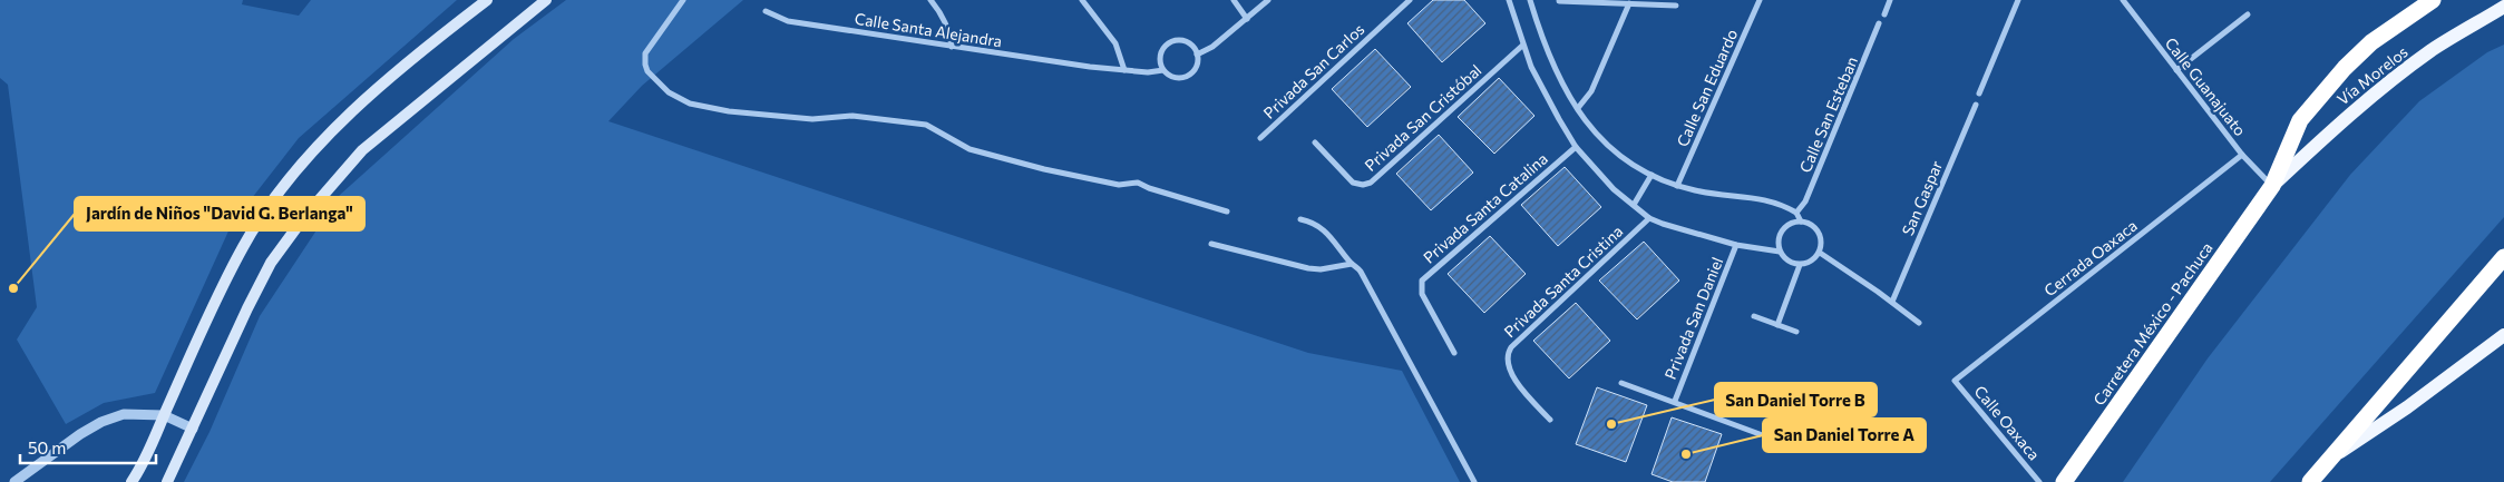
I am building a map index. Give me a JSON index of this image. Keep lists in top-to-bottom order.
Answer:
{
  "streets": {
    "highway": ["Carretera México - Pachuca"],
    "main road": ["Vía Morelos"],
    "street": [
      "Calle Santa Alejandra",
      "Privada San Carlos",
      "Calle Guanajuato",
      "Calle San Eduardo",
      "Calle San Esteban",
      "Privada San Cristóbal",
      "San Gaspar",
      "Privada Santa Catalina",
      "Cerrada Oaxaca",
      "Privada Santa Cristina",
      "Privada San Daniel",
      "Calle Oaxaca"
    ]
  },
  "crossings": [
    ["Vía Morelos", "Calle Guanajuato"],
    ["Vía Morelos", "Carretera México - Pachuca"],
    ["Calle Guanajuato", "Cerrada Oaxaca"],
    ["Calle Guanajuato", "Carretera México - Pachuca"],
    ["Cerrada Oaxaca", "Calle Oaxaca"]
  ],
  "places": ["Jardín de Niños \"David G. Berlanga\"", "San Daniel Torre B", "San Daniel Torre A"],
  "scale_bar": "50 m"
}
